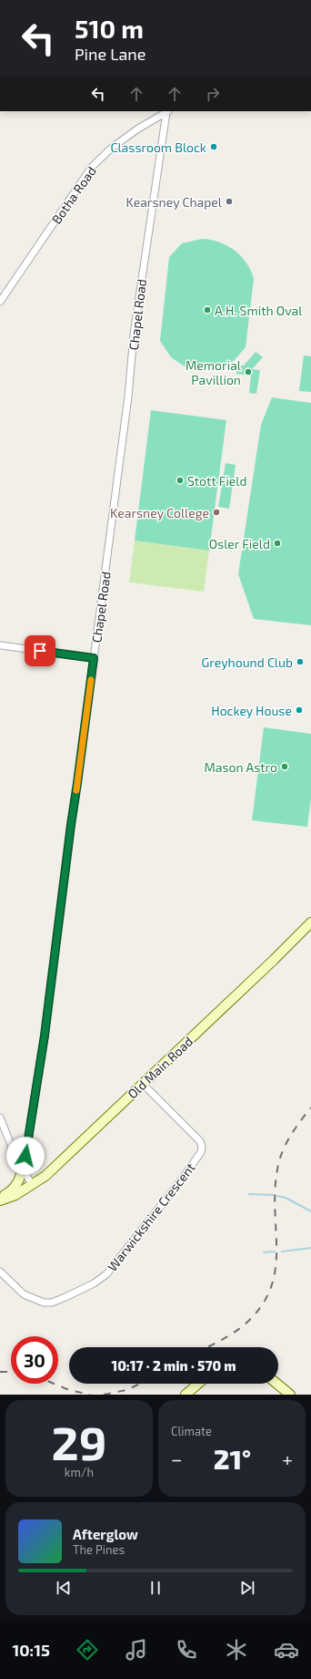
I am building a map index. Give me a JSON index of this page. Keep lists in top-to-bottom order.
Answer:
{
  "streets": {
    "main road": ["Old Main Road"],
    "street": ["Botha Road", "Chapel Road", "Warwickshire Crescent"]
  },
  "crossings": [
    ["Botha Road", "Chapel Road"],
    ["Old Main Road", "Warwickshire Crescent"]
  ],
  "places": [
    "Classroom Block",
    "Kearsney Chapel",
    "A.H. Smith Oval",
    "Memorial Pavillion",
    "Stott Field",
    "Kearsney College",
    "Osler Field",
    "Greyhound Club",
    "Hockey House",
    "Mason Astro"
  ],
  "page": {
    "turn": ["510 m", "Pine Lane"],
    "limit": "30",
    "trip": "10:17 · 2 min · 570 m",
    "tile": [
      ["29", "km/h"],
      "Climate"
    ],
    "heat": ["−", "21°", "+"],
    "song": ["Afterglow", "The Pines"],
    "tabs": "10:15"
  }
}
